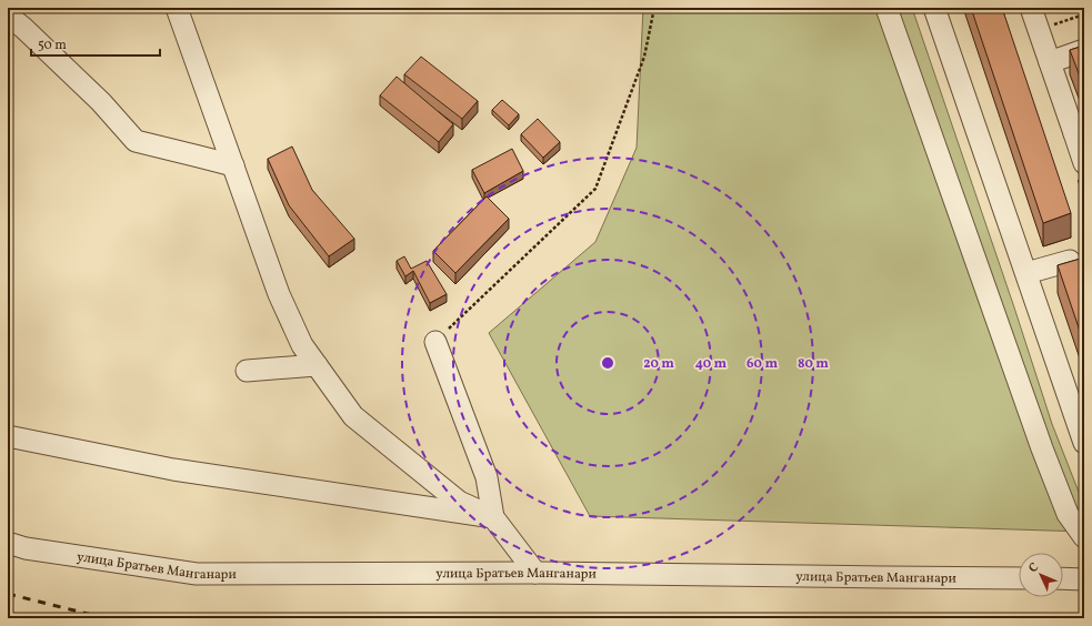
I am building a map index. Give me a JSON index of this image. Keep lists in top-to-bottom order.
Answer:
{
  "streets": {
    "street": ["улица Братьев Манганари"]
  },
  "scale_bar": "50 m",
  "north": "top left",
  "rings": [
    "20 m",
    "40 m",
    "60 m",
    "80 m"
  ]
}
